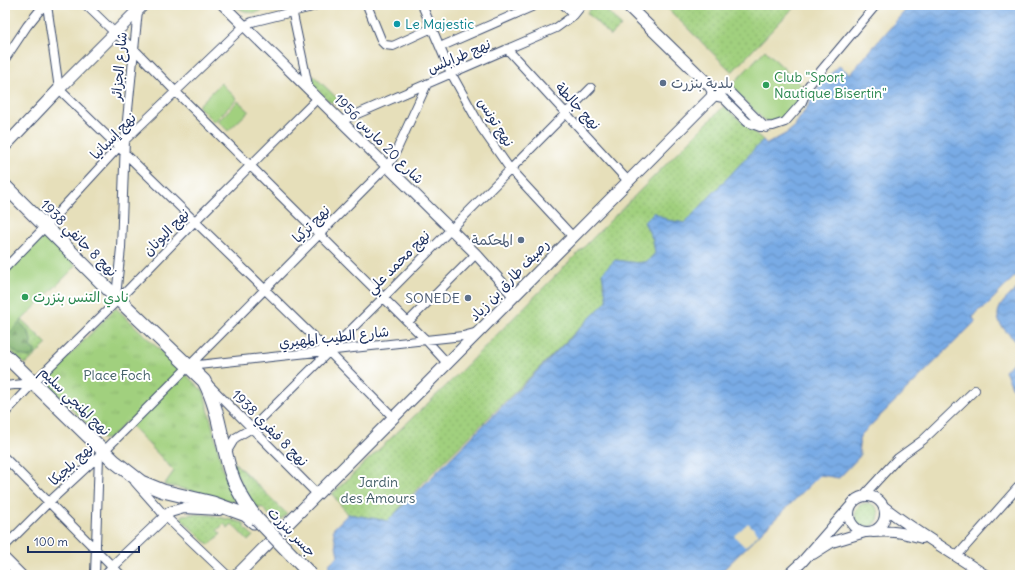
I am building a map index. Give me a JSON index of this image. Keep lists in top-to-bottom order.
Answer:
{
  "streets": {
    "main road": [
      "نهج 8 جانفي 1938",
      "رصيف طارق بن زياد",
      "نهج المنجي سليم",
      "جسر بنزرت"
    ],
    "street": [
      "نهج طرابلس",
      "شارع الجزائر",
      "نهج جالطة",
      "نهج تونس",
      "نهج إسبانيا",
      "شارع 20 مارس 1956",
      "نهج تركيا",
      "نهج اليونان",
      "نهج محمد علي",
      "شارع الطيب المهيري",
      "نهج 8 فيفري 1938",
      "نهج بلجيكا"
    ]
  },
  "crossings": [
    ["نهج طرابلس", "نهج جالطة"],
    ["نهج طرابلس", "نهج تونس"],
    ["نهج طرابلس", "شارع 20 مارس 1956"],
    ["نهج طرابلس", "نهج تركيا"],
    ["شارع الجزائر", "نهج إسبانيا"],
    ["شارع الجزائر", "نهج اليونان"],
    ["شارع الجزائر", "نهج 8 جانفي 1938"],
    ["نهج جالطة", "نهج محمد علي"],
    ["نهج جالطة", "رصيف طارق بن زياد"],
    ["نهج تونس", "نهج محمد علي"],
    ["نهج تونس", "رصيف طارق بن زياد"],
    ["نهج إسبانيا", "شارع 20 مارس 1956"],
    ["نهج إسبانيا", "نهج 8 جانفي 1938"],
    ["شارع 20 مارس 1956", "نهج تركيا"],
    ["شارع 20 مارس 1956", "نهج اليونان"],
    ["شارع 20 مارس 1956", "نهج محمد علي"],
    ["شارع 20 مارس 1956", "رصيف طارق بن زياد"],
    ["نهج تركيا", "نهج 8 جانفي 1938"],
    ["نهج تركيا", "شارع الطيب المهيري"],
    ["نهج تركيا", "نهج بلجيكا"],
    ["نهج اليونان", "نهج 8 جانفي 1938"],
    ["نهج اليونان", "نهج المنجي سليم"],
    ["نهج 8 جانفي 1938", "نهج محمد علي"],
    ["نهج 8 جانفي 1938", "شارع الطيب المهيري"],
    ["نهج 8 جانفي 1938", "نهج المنجي سليم"],
    ["نهج 8 جانفي 1938", "نهج 8 فيفري 1938"],
    ["نهج 8 جانفي 1938", "نهج بلجيكا"],
    ["نهج 8 جانفي 1938", "جسر بنزرت"],
    ["نهج محمد علي", "شارع الطيب المهيري"],
    ["نهج محمد علي", "نهج 8 فيفري 1938"],
    ["رصيف طارق بن زياد", "شارع الطيب المهيري"],
    ["رصيف طارق بن زياد", "نهج 8 فيفري 1938"],
    ["شارع الطيب المهيري", "نهج بلجيكا"],
    ["نهج المنجي سليم", "نهج بلجيكا"],
    ["نهج المنجي سليم", "جسر بنزرت"]
  ],
  "parks": ["Place Foch", "Jardin des Amours"],
  "places": [
    "Le Majestic",
    "بلدية بنزرت",
    "Club \"Sport Nautique Bisertin\"",
    "المحكمة",
    "نادي التنس بنزرت",
    "SONEDE"
  ],
  "scale_bar": "100 m"
}
